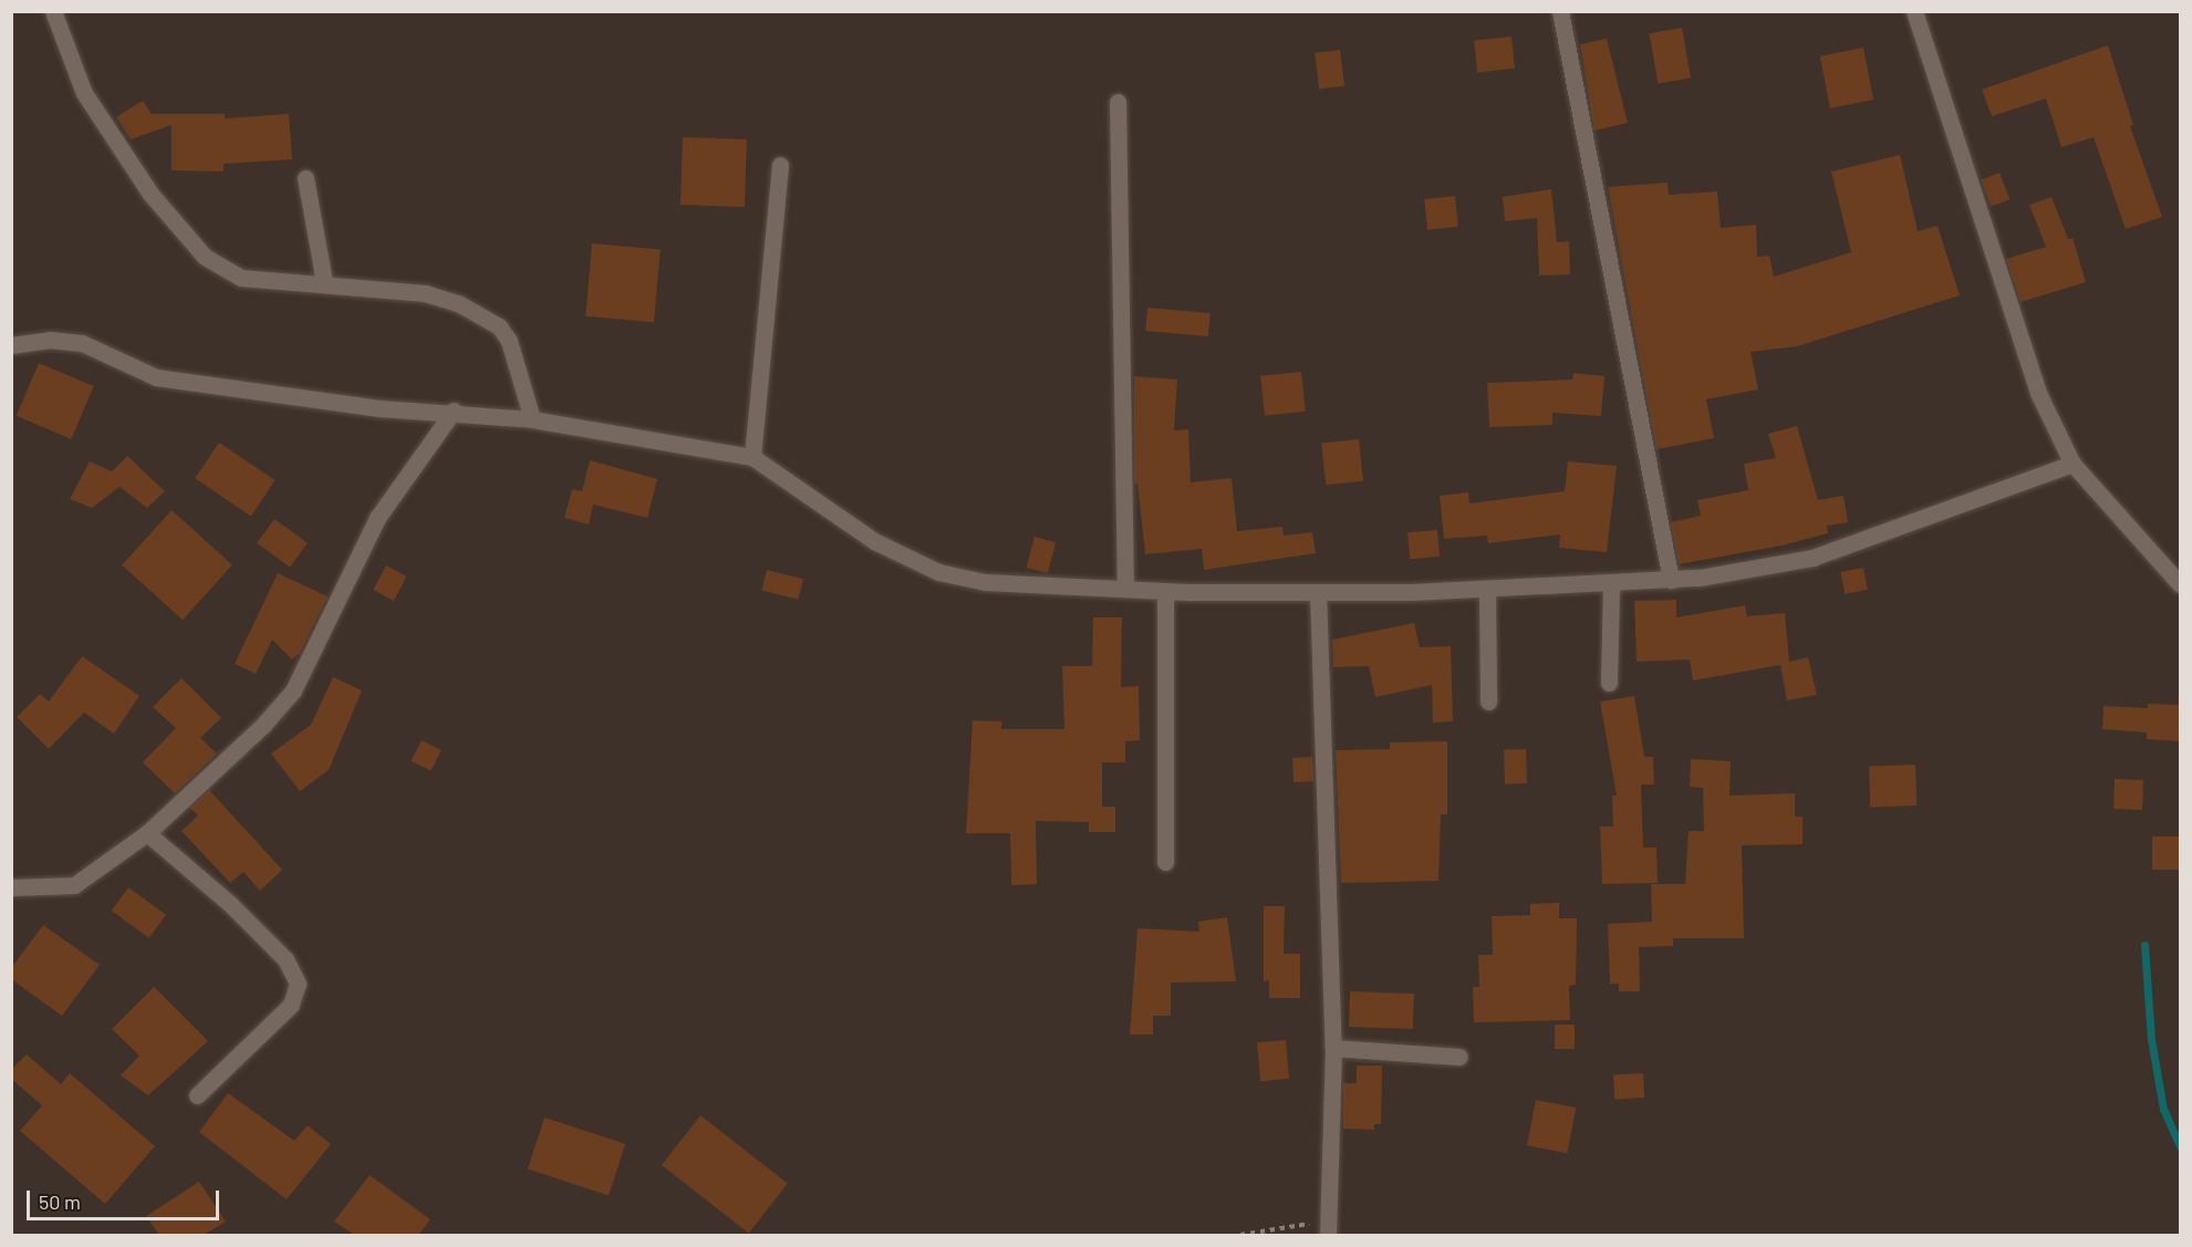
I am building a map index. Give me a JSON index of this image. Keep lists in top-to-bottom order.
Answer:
{
  "scale_bar": "50 m"
}
